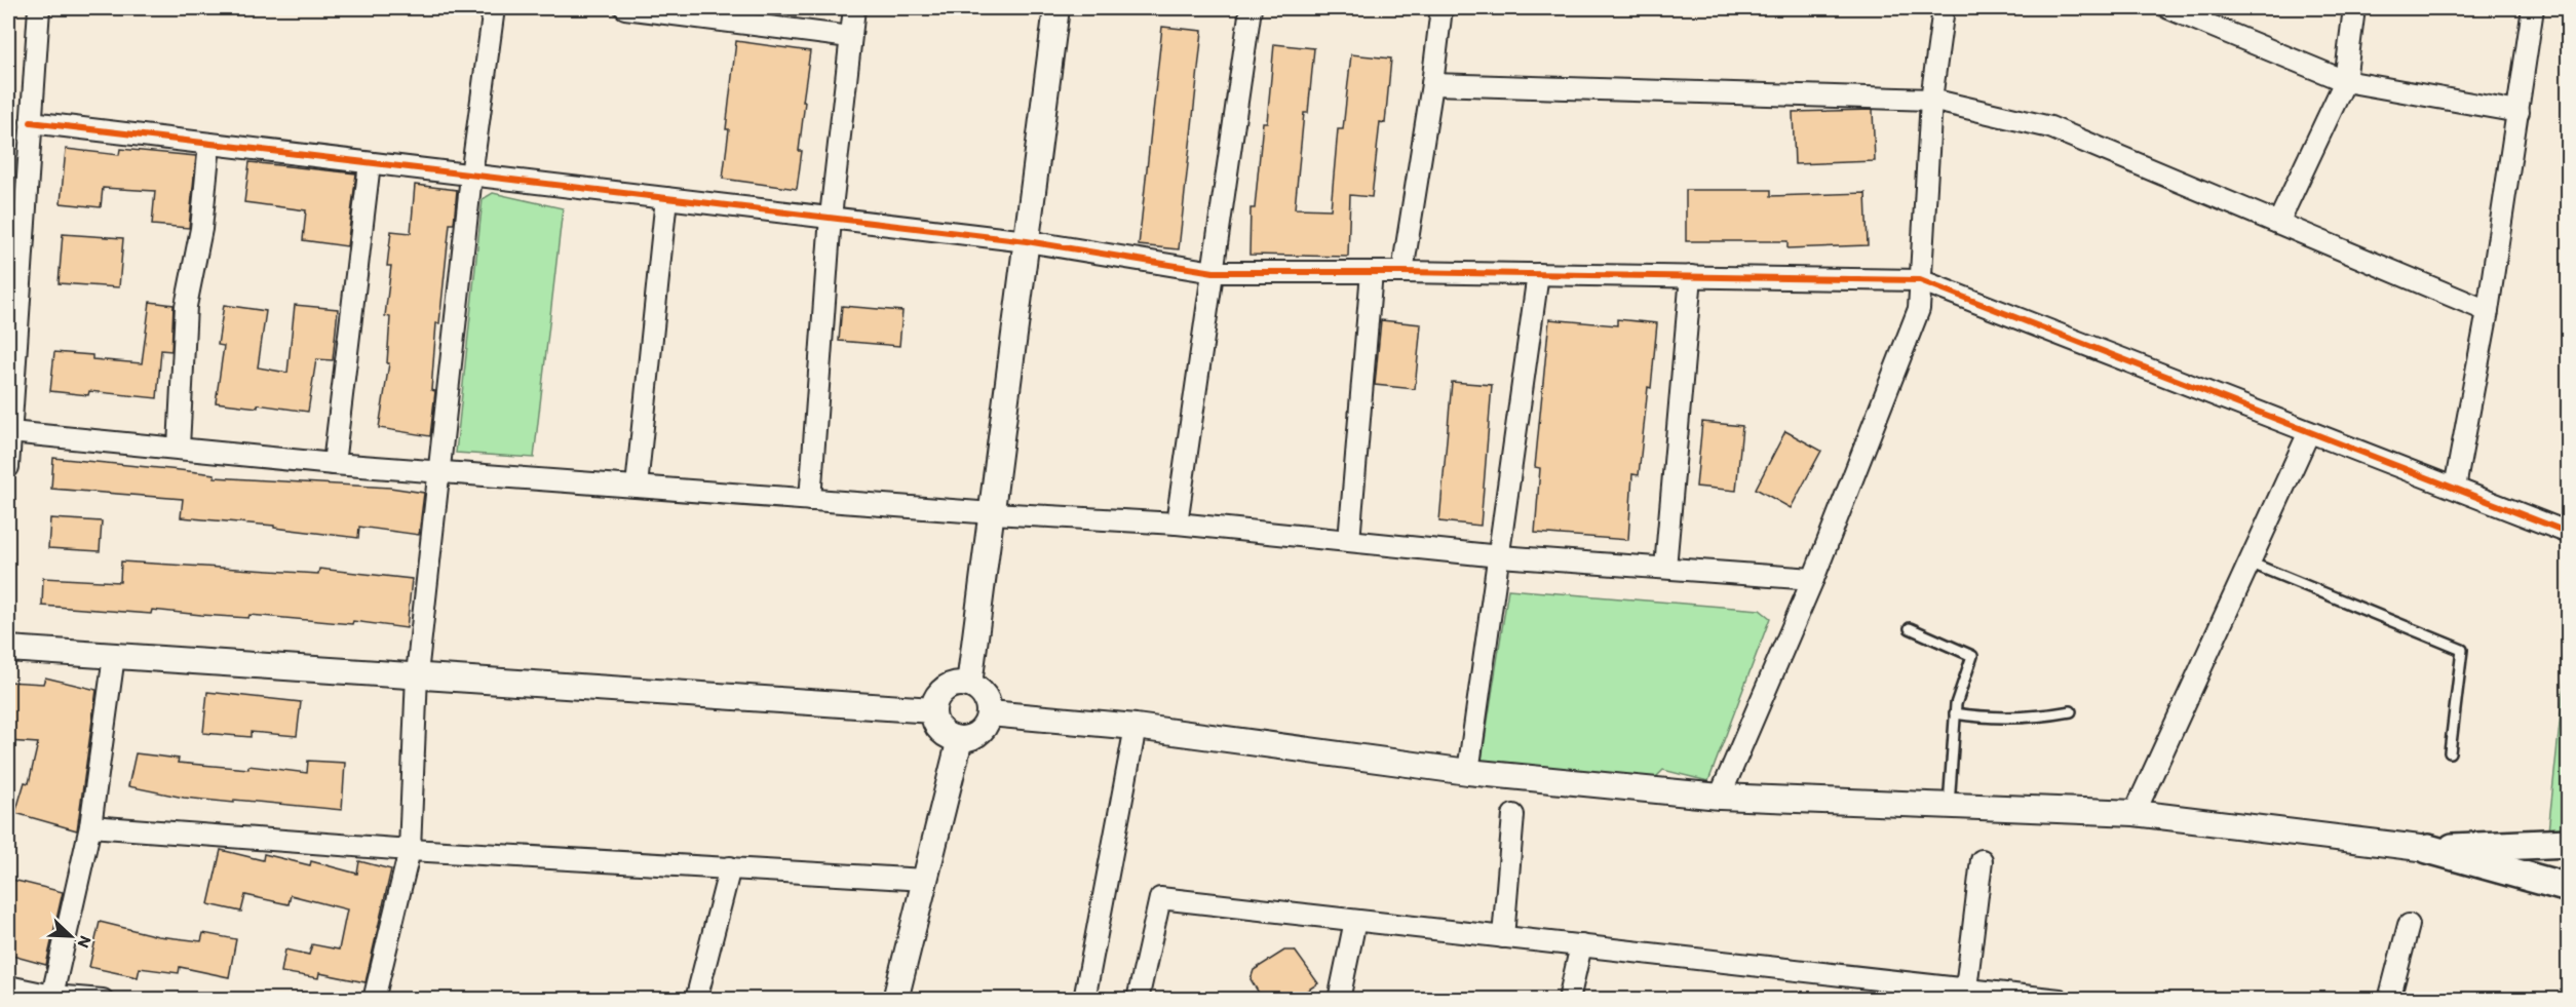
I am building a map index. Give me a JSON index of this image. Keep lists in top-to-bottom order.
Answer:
{
  "north": "bottom right"
}
